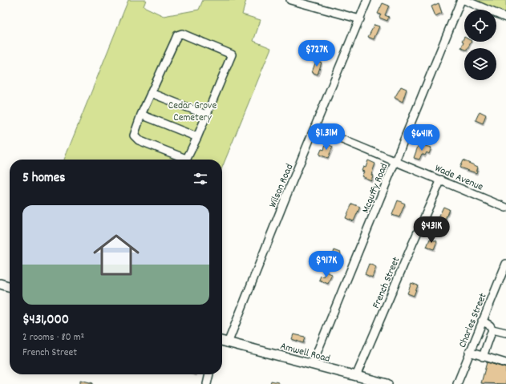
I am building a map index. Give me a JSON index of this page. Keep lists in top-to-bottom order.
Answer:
{
  "streets": {
    "main road": ["Amwell Road"],
    "street": [
      "Wade Avenue",
      "Wilson Road",
      "Mcguffy Road",
      "French Street",
      "Charles Street"
    ]
  },
  "crossings": [
    ["Wade Avenue", "Wilson Road"],
    ["Wade Avenue", "Mcguffy Road"],
    ["Wade Avenue", "French Street"],
    ["Wilson Road", "Amwell Road"],
    ["Mcguffy Road", "Amwell Road"],
    ["French Street", "Amwell Road"]
  ],
  "parks": ["Cedar Grove Cemetery"],
  "page": {
    "price": [
      "$727K",
      "$1.31M",
      "$641K",
      "$431K",
      "$917K"
    ],
    "heading": "5 homes",
    "list": [
      {
        "name": "$431,000",
        "note": "2 rooms · 80 m² · French Street"
      }
    ]
  }
}
